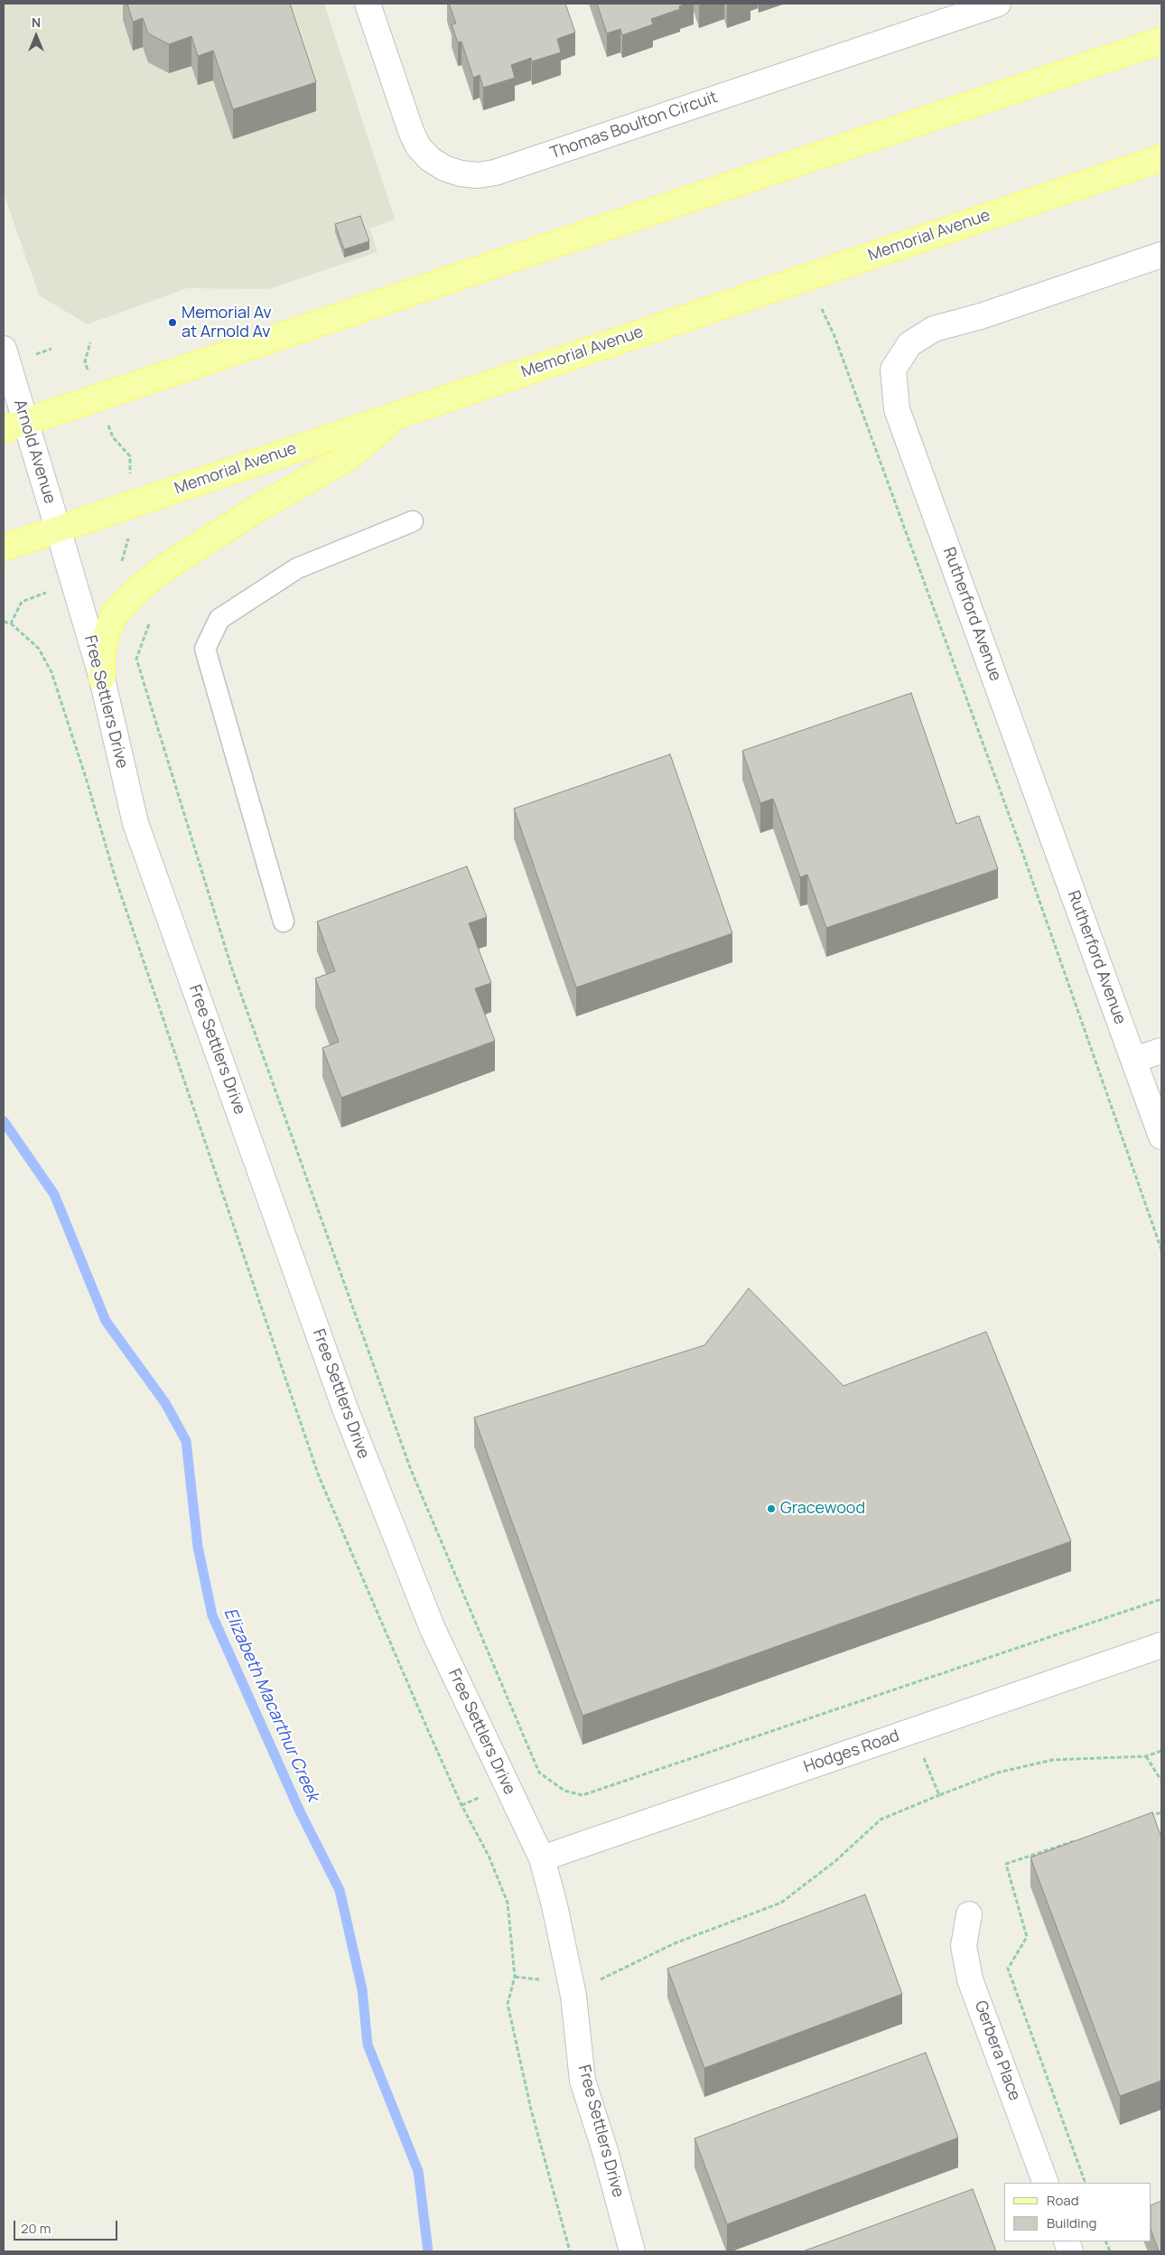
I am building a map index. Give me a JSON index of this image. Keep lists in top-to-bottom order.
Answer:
{
  "streets": {
    "main road": ["Memorial Avenue"],
    "street": [
      "Thomas Boulton Circuit",
      "Arnold Avenue",
      "Rutherford Avenue",
      "Free Settlers Drive",
      "Hodges Road",
      "Gerbera Place"
    ]
  },
  "crossings": [
    ["Memorial Avenue", "Arnold Avenue"],
    ["Memorial Avenue", "Free Settlers Drive"],
    ["Arnold Avenue", "Free Settlers Drive"],
    ["Free Settlers Drive", "Hodges Road"]
  ],
  "water": ["Elizabeth Macarthur Creek"],
  "places": ["Memorial Av at Arnold Av", "Gracewood"],
  "legend": ["Road", "Building"],
  "scale_bar": "20 m",
  "north": "top"
}
